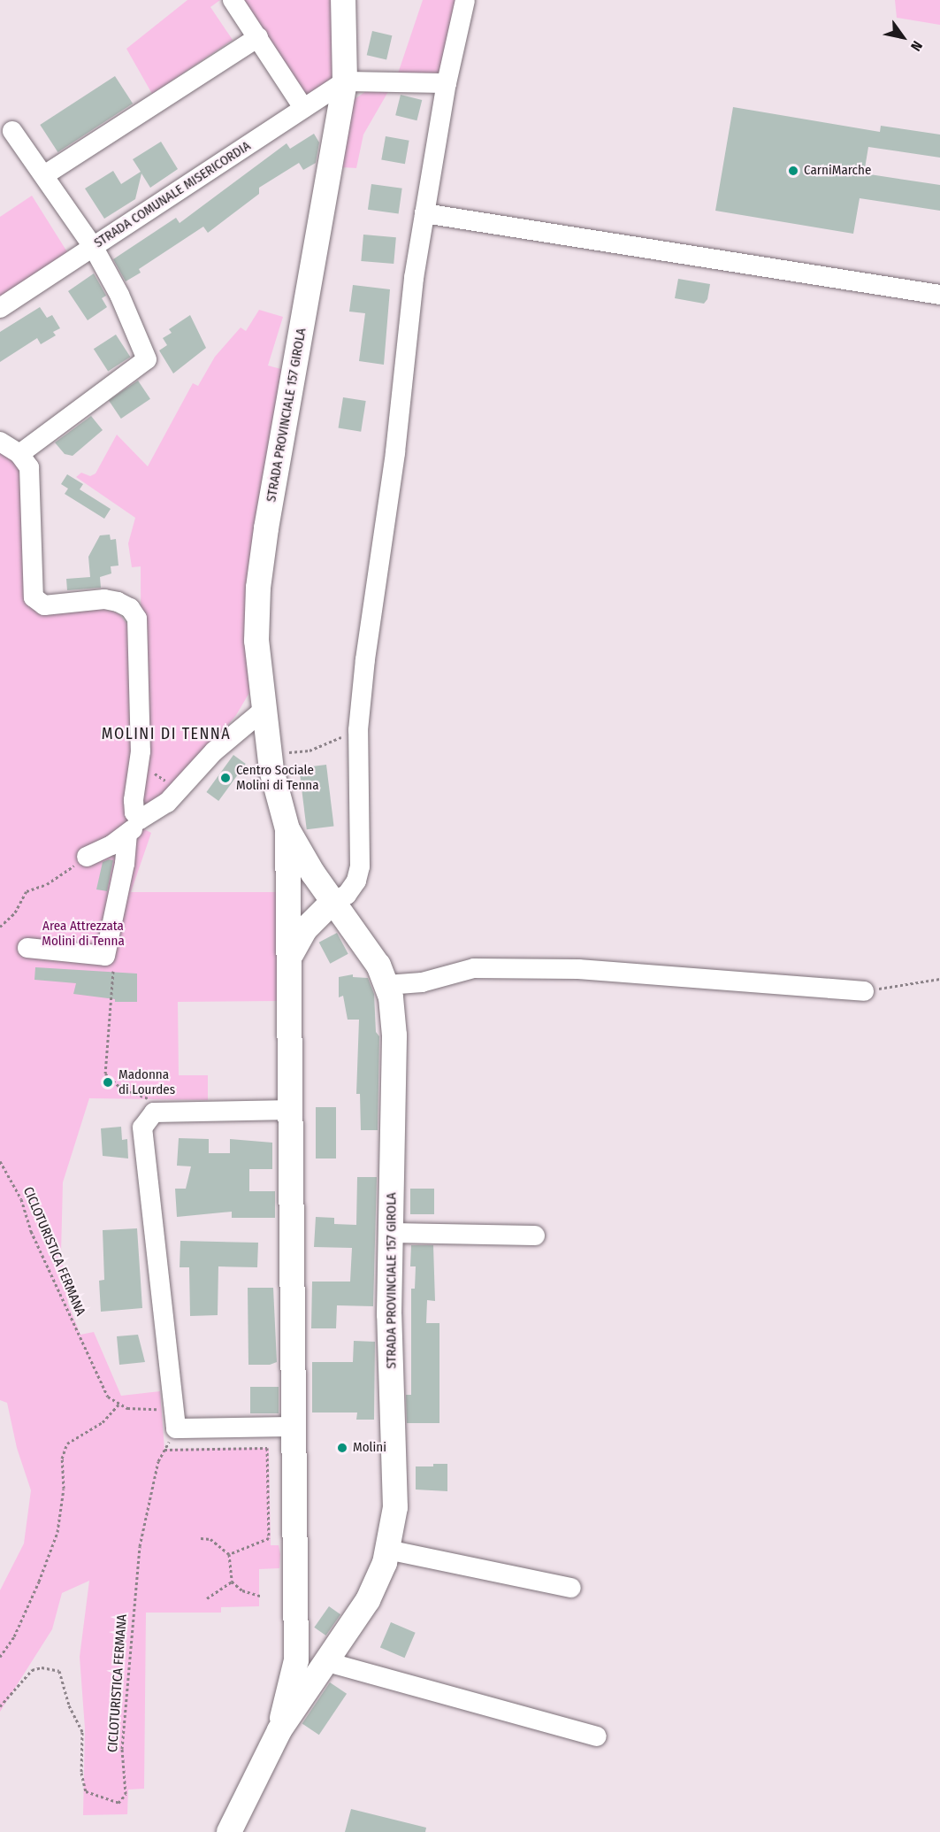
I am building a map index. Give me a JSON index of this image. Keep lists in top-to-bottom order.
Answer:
{
  "streets": {
    "main road": ["STRADA PROVINCIALE 157 GIROLA"],
    "street": ["STRADA COMUNALE MISERICORDIA"],
    "path": ["CICLOTURISTICA FERMANA"]
  },
  "crossings": [
    ["STRADA COMUNALE MISERICORDIA", "STRADA PROVINCIALE 157 GIROLA"]
  ],
  "districts": ["MOLINI DI TENNA"],
  "parks": ["Area Attrezzata Molini di Tenna"],
  "places": [
    "CarniMarche",
    "Centro Sociale Molini di Tenna",
    "Madonna di Lourdes",
    "Molini"
  ],
  "north": "bottom right"
}
